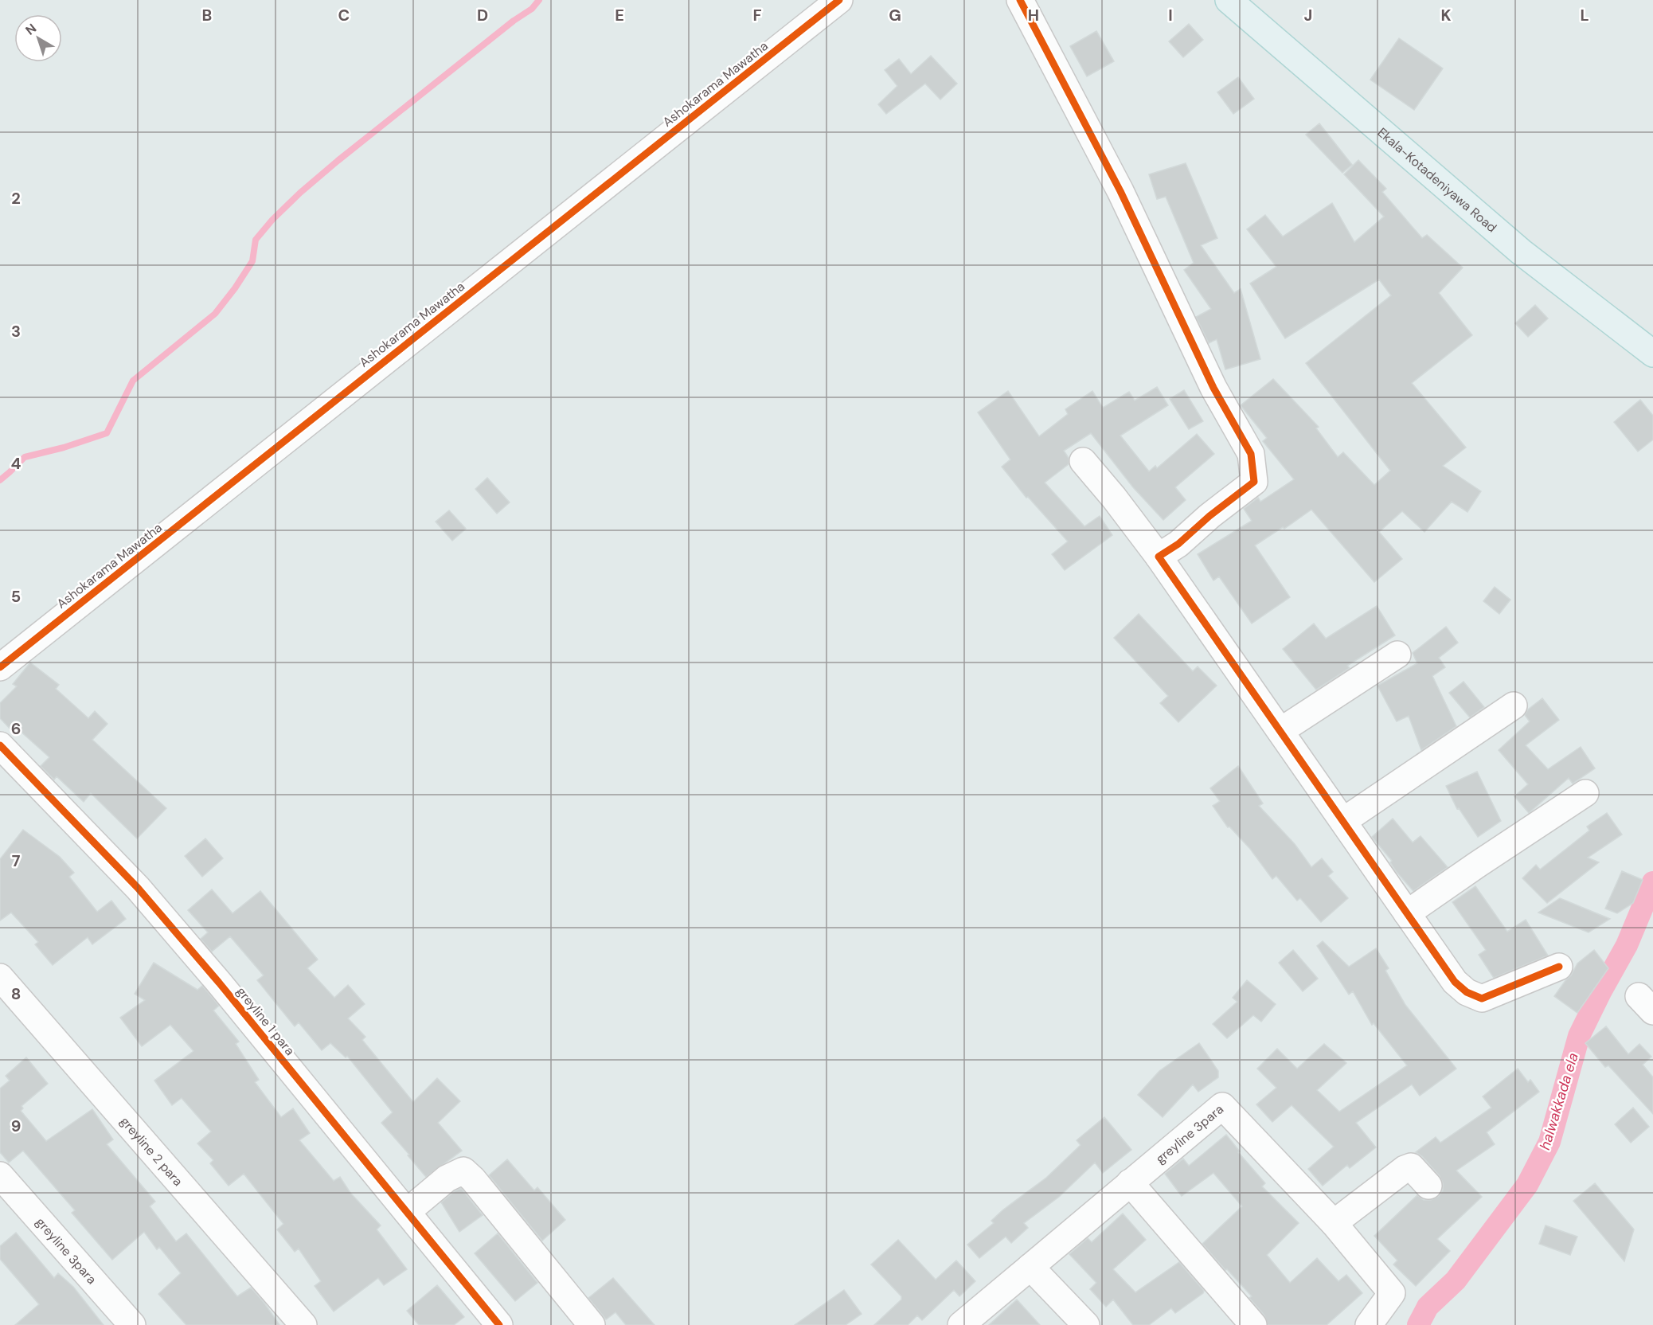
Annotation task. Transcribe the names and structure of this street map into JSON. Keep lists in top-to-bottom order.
{
  "streets": {
    "main road": ["Ekala-Kotadeniyawa Road"],
    "street": [
      "Ashokarama Mawatha",
      "greyline 1 para",
      "greyline 3para",
      "greyline 2 para"
    ]
  },
  "water": ["halwakkada ela"],
  "north": "top left",
  "grid": {
    "columns": [
      "B",
      "C",
      "D",
      "E",
      "F",
      "G",
      "H",
      "I",
      "J",
      "K",
      "L"
    ],
    "rows": [
      "2",
      "3",
      "4",
      "5",
      "6",
      "7",
      "8",
      "9"
    ]
  }
}
